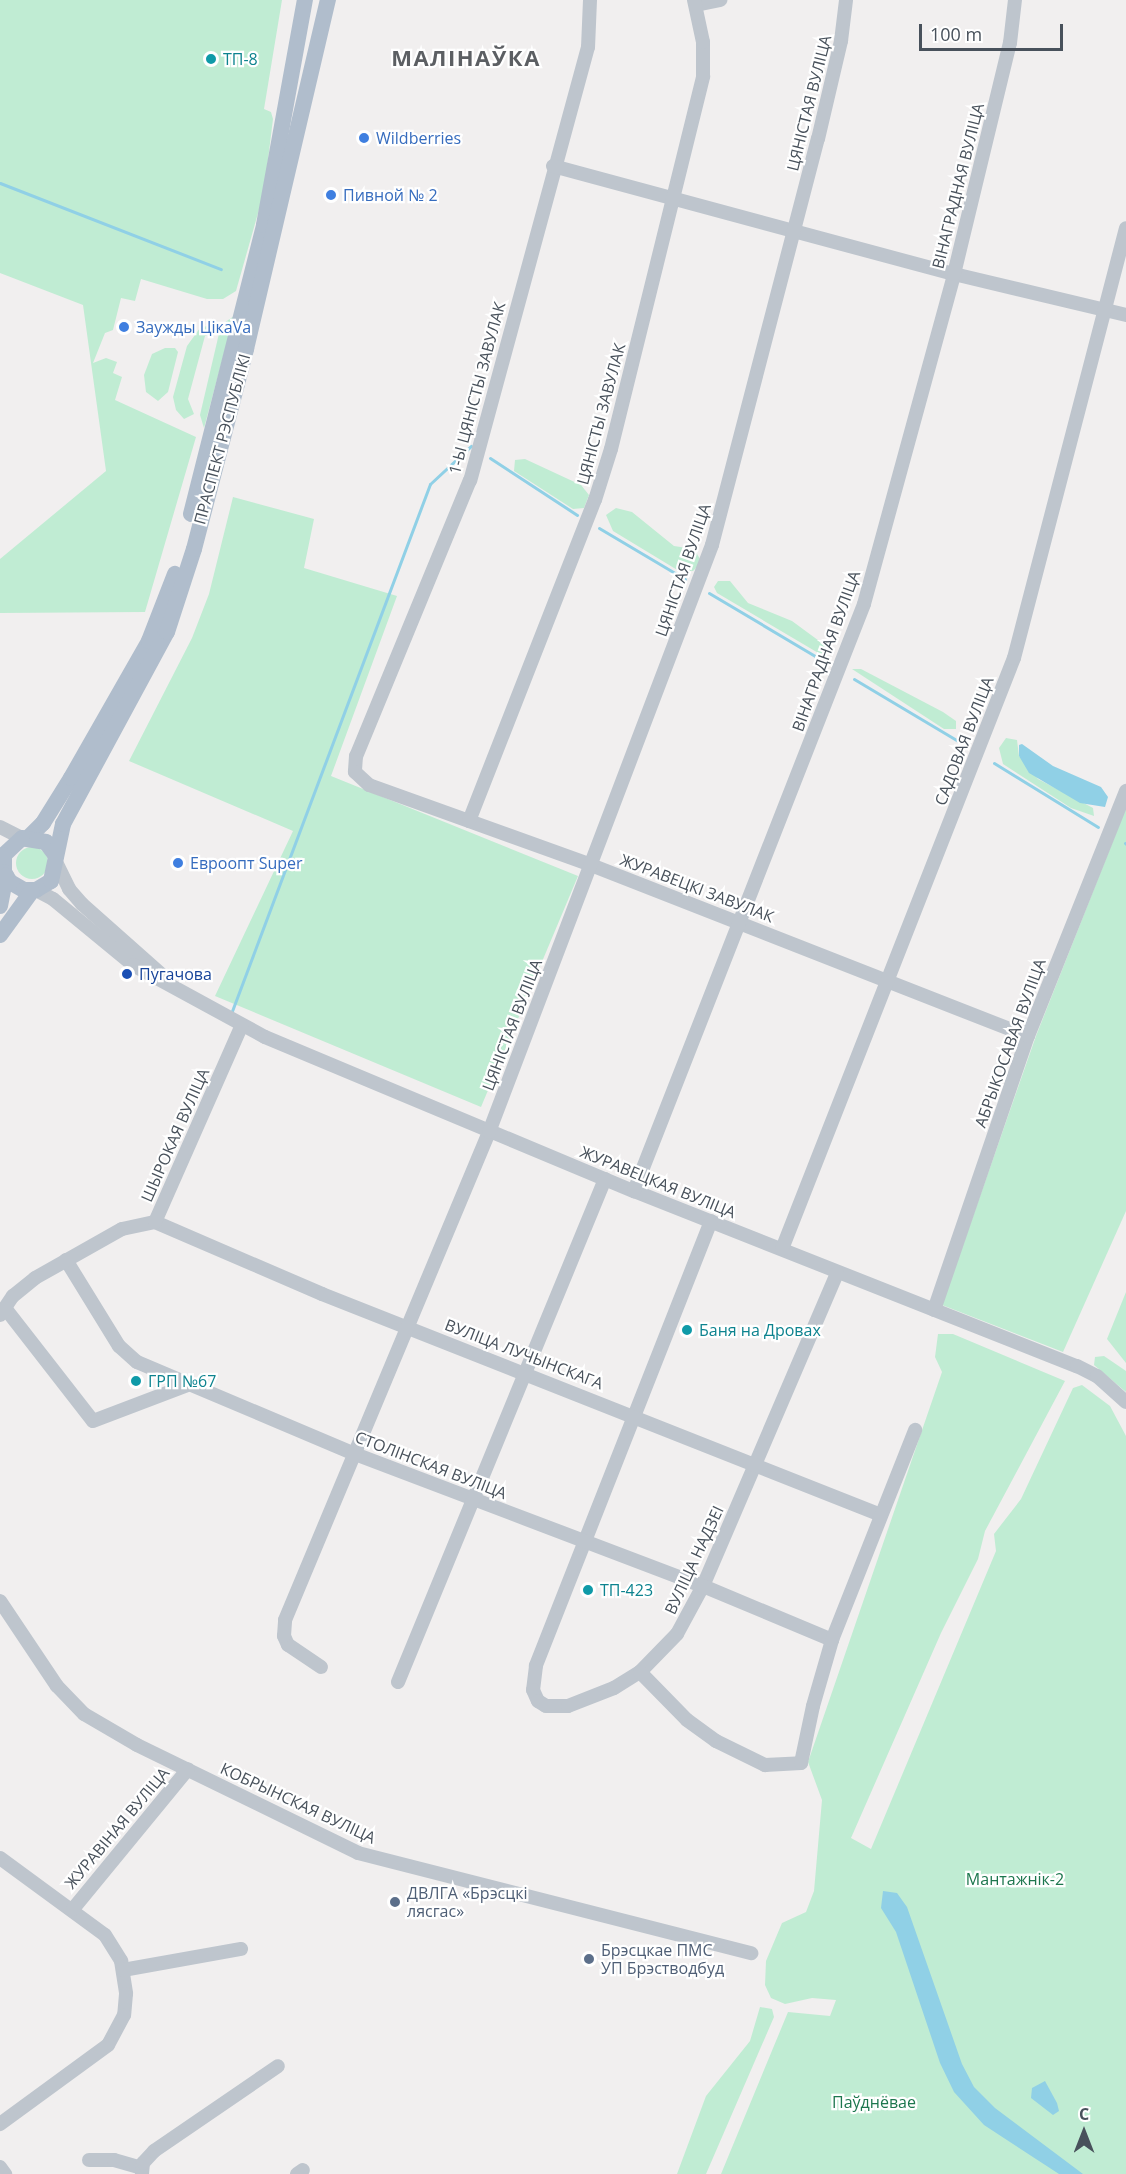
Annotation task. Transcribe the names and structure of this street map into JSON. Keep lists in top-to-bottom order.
{
  "streets": {
    "main road": ["ПРАСПЕКТ РЭСПУБЛІКІ"],
    "street": [
      "ЦЯНІСТАЯ ВУЛІЦА",
      "ВІНАГРАДНАЯ ВУЛІЦА",
      "1-Ы ЦЯНІСТЫ ЗАВУЛАК",
      "ЦЯНІСТЫ ЗАВУЛАК",
      "САДОВАЯ ВУЛІЦА",
      "ЖУРАВЕЦКІ ЗАВУЛАК",
      "АБРЫКОСАВАЯ ВУЛІЦА",
      "ШЫРОКАЯ ВУЛІЦА",
      "ЖУРАВЕЦКАЯ ВУЛІЦА",
      "ВУЛІЦА ЛУЧЫНСКАГА",
      "СТОЛІНСКАЯ ВУЛІЦА",
      "ВУЛІЦА НАДЗЕІ",
      "КОБРЫНСКАЯ ВУЛІЦА",
      "ЖУРАВІНАЯ ВУЛІЦА"
    ]
  },
  "crossings": [
    ["ЦЯНІСТАЯ ВУЛІЦА", "ЖУРАВЕЦКІ ЗАВУЛАК"],
    ["ЦЯНІСТАЯ ВУЛІЦА", "ЖУРАВЕЦКАЯ ВУЛІЦА"],
    ["ЦЯНІСТАЯ ВУЛІЦА", "ВУЛІЦА ЛУЧЫНСКАГА"],
    ["ЦЯНІСТАЯ ВУЛІЦА", "СТОЛІНСКАЯ ВУЛІЦА"],
    ["ВІНАГРАДНАЯ ВУЛІЦА", "ЖУРАВЕЦКІ ЗАВУЛАК"],
    ["ВІНАГРАДНАЯ ВУЛІЦА", "ЖУРАВЕЦКАЯ ВУЛІЦА"],
    ["1-Ы ЦЯНІСТЫ ЗАВУЛАК", "ЖУРАВЕЦКІ ЗАВУЛАК"],
    ["ЦЯНІСТЫ ЗАВУЛАК", "ЖУРАВЕЦКІ ЗАВУЛАК"],
    ["ПРАСПЕКТ РЭСПУБЛІКІ", "ЖУРАВЕЦКАЯ ВУЛІЦА"],
    ["САДОВАЯ ВУЛІЦА", "ЖУРАВЕЦКІ ЗАВУЛАК"],
    ["САДОВАЯ ВУЛІЦА", "ЖУРАВЕЦКАЯ ВУЛІЦА"],
    ["ЖУРАВЕЦКІ ЗАВУЛАК", "АБРЫКОСАВАЯ ВУЛІЦА"],
    ["АБРЫКОСАВАЯ ВУЛІЦА", "ЖУРАВЕЦКАЯ ВУЛІЦА"],
    ["ШЫРОКАЯ ВУЛІЦА", "ЖУРАВЕЦКАЯ ВУЛІЦА"],
    ["ШЫРОКАЯ ВУЛІЦА", "ВУЛІЦА ЛУЧЫНСКАГА"],
    ["ШЫРОКАЯ ВУЛІЦА", "СТОЛІНСКАЯ ВУЛІЦА"],
    ["ЖУРАВЕЦКАЯ ВУЛІЦА", "ВУЛІЦА НАДЗЕІ"],
    ["ВУЛІЦА ЛУЧЫНСКАГА", "ВУЛІЦА НАДЗЕІ"],
    ["СТОЛІНСКАЯ ВУЛІЦА", "ВУЛІЦА НАДЗЕІ"],
    ["КОБРЫНСКАЯ ВУЛІЦА", "ЖУРАВІНАЯ ВУЛІЦА"]
  ],
  "districts": ["МАЛІНАЎКА"],
  "parks": ["Мантажнік-2", "Паўднёвае"],
  "places": [
    "ТП-8",
    "Wildberries",
    "Пивной № 2",
    "Заужды ЦікаVа",
    "Евроопт Super",
    "Пугачова",
    "Баня на Дровах",
    "ГРП №67",
    "ТП-423",
    "ДВЛГА «Брэсцкі лясгас»",
    "Брэсцкае ПМС УП Брэстводбуд"
  ],
  "scale_bar": "100 m",
  "north": "top"
}
